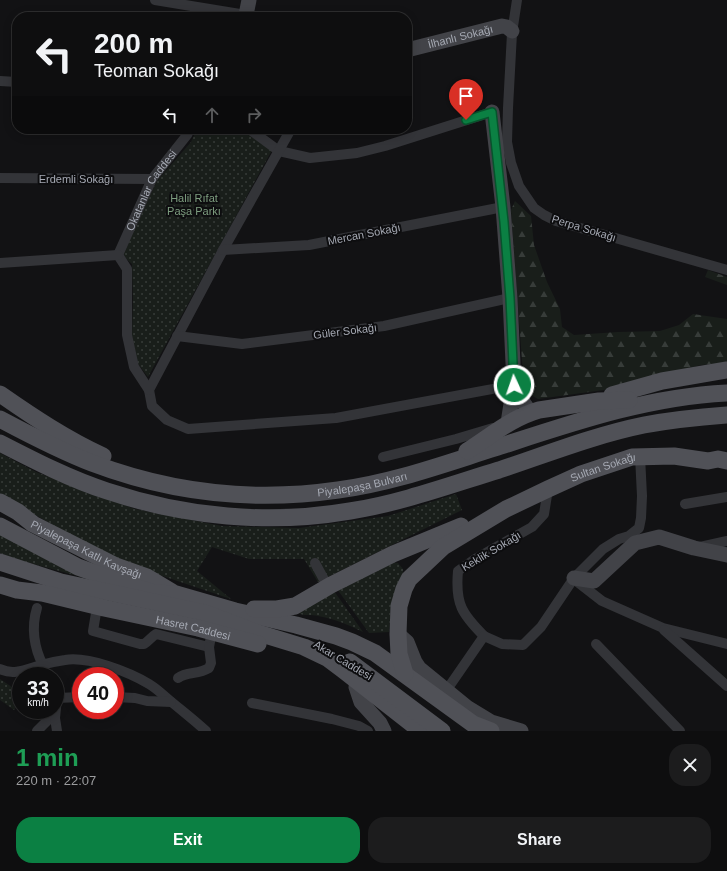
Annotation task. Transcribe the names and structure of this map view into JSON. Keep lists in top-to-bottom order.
{
  "streets": {
    "main road": [
      "Sultan Sokağı",
      "Piyalepaşa Bulvarı",
      "Piyalepaşa Katlı Kavşağı",
      "Hasret Caddesi",
      "Akar Caddesi"
    ],
    "street": [
      "İlhanlı Sokağı",
      "Erdemli Sokağı",
      "Okatanlar Caddesi",
      "Perpa Sokağı",
      "Mercan Sokağı",
      "Güler Sokağı",
      "Keklik Sokağı"
    ]
  },
  "crossings": [
    ["İlhanlı Sokağı", "Perpa Sokağı"],
    ["Erdemli Sokağı", "Okatanlar Caddesi"],
    ["Sultan Sokağı", "Keklik Sokağı"]
  ],
  "parks": ["Halil Rıfat Paşa Parkı"],
  "page": {
    "turn": ["200 m", "Teoman Sokağı"],
    "speed": "33 km/h",
    "limit": "40",
    "heading": ["1 min", "220 m · 22:07"],
    "buttons": ["Exit", "Share"]
  }
}
